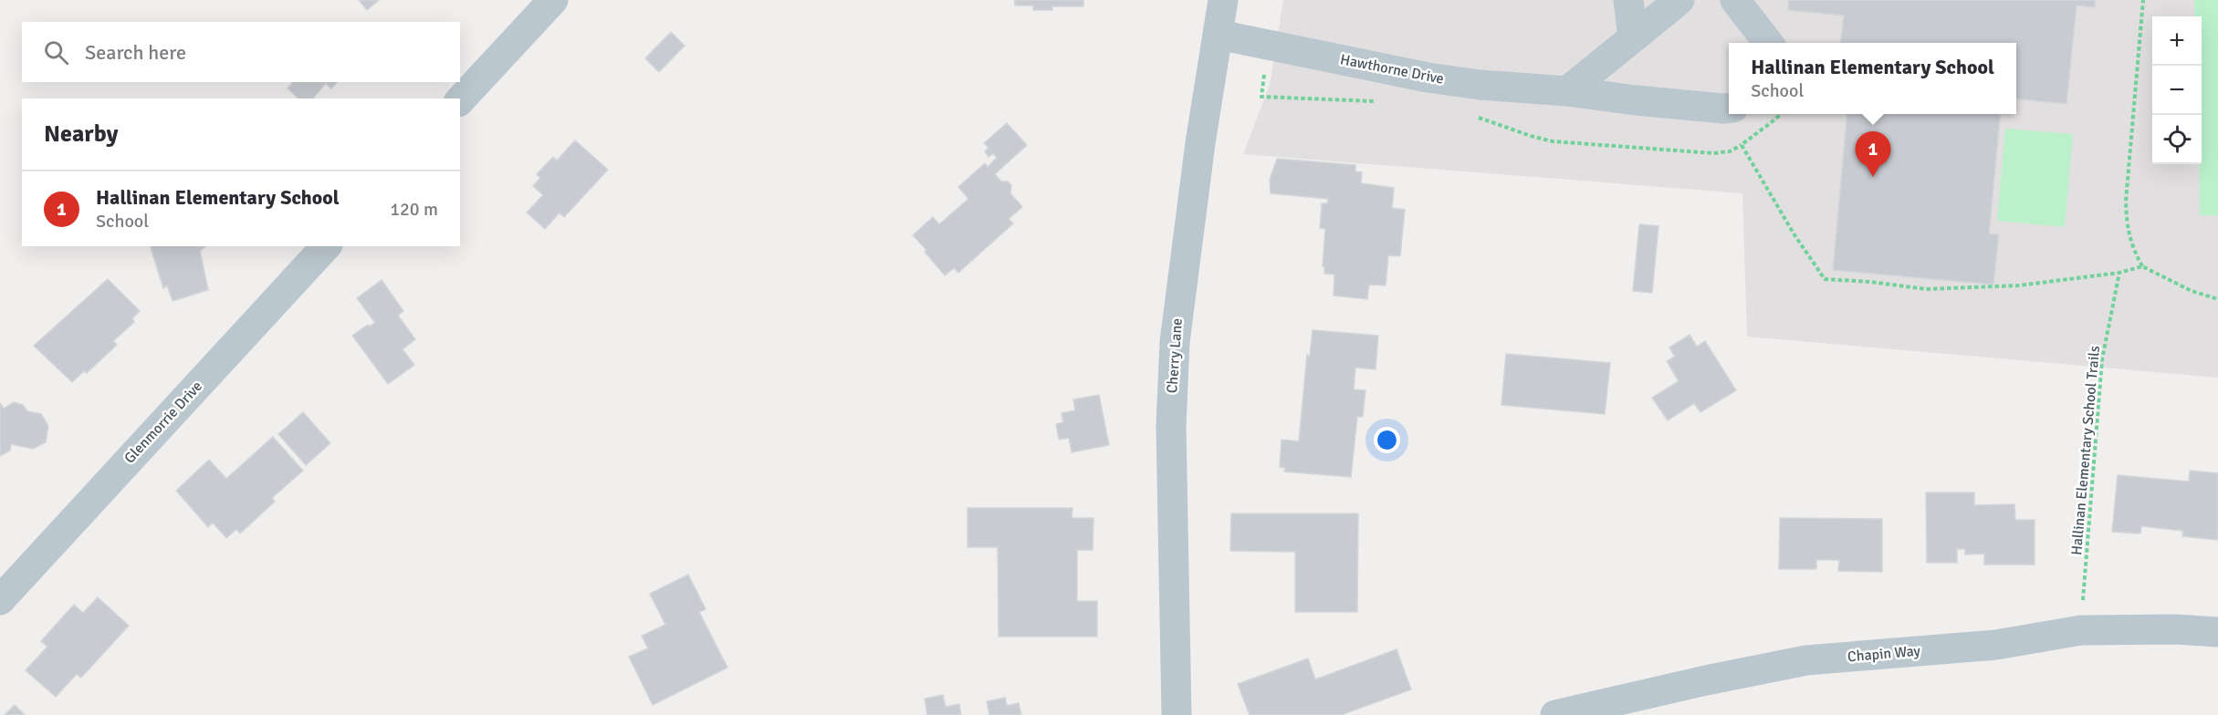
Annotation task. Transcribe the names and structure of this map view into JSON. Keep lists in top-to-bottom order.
{
  "streets": {
    "street": [
      "Hawthorne Drive",
      "Cherry Lane",
      "Glenmorrie Drive",
      "Chapin Way"
    ],
    "path": ["Hallinan Elementary School Trails"]
  },
  "crossings": [
    ["Hawthorne Drive", "Cherry Lane"],
    ["Hallinan Elementary School Trails", "Chapin Way"]
  ],
  "page": {
    "map_buttons": ["+", "−"],
    "search": "Search here",
    "popup": ["Hallinan Elementary School", "School"],
    "heading": "Nearby",
    "pins": "1",
    "list": [
      {
        "mark": "1",
        "name": "Hallinan Elementary School",
        "note": "School",
        "value": "120 m"
      }
    ]
  }
}
